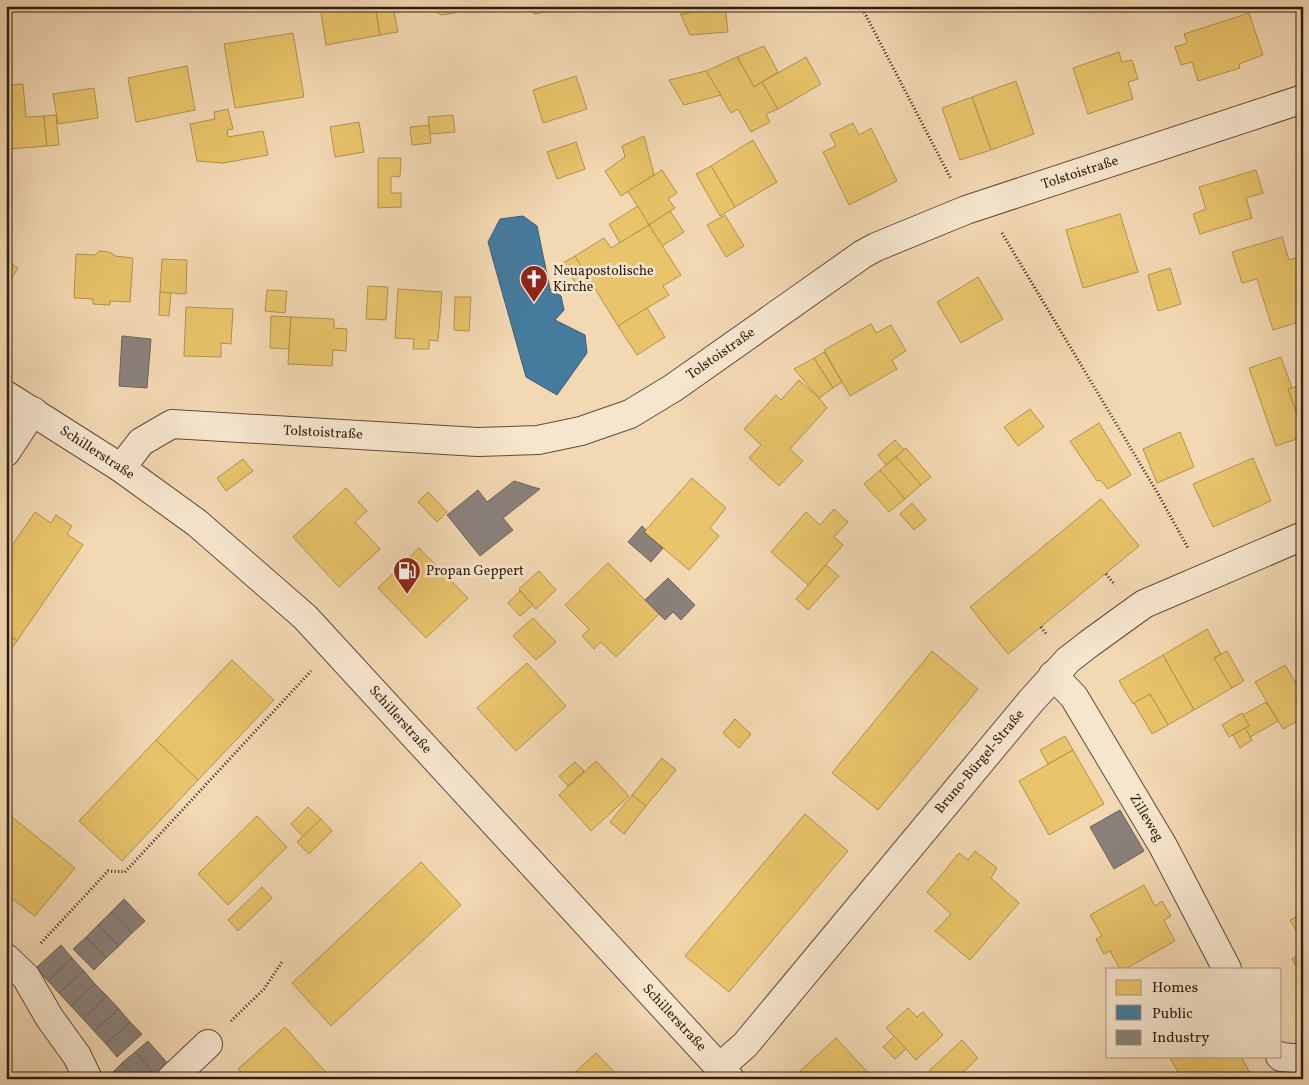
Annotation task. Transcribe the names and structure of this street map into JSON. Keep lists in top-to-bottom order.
{
  "streets": {
    "street": [
      "Tolstoistraße",
      "Schillerstraße",
      "Bruno-Bürgel-Straße",
      "Zilleweg"
    ]
  },
  "crossings": [
    ["Tolstoistraße", "Schillerstraße"],
    ["Schillerstraße", "Bruno-Bürgel-Straße"],
    ["Bruno-Bürgel-Straße", "Zilleweg"]
  ],
  "places": {
    "church": ["Neuapostolische Kirche"],
    "fuel station": ["Propan Geppert"]
  },
  "legend": ["Homes", "Public", "Industry"]
}
